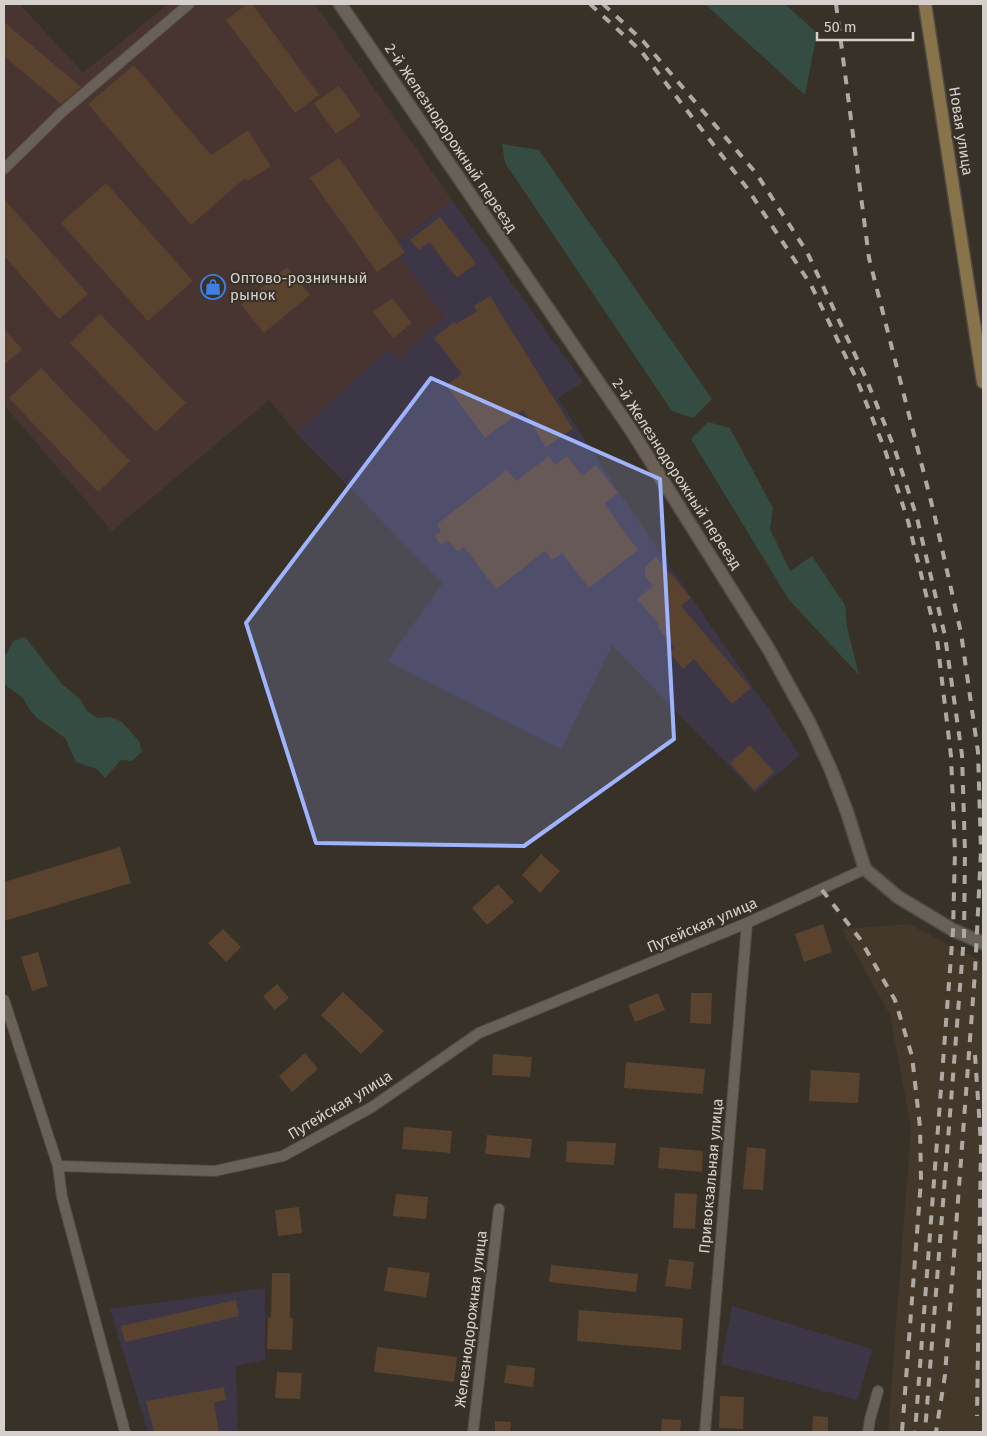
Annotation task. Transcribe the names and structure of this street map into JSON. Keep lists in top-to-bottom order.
{
  "streets": {
    "main road": ["Новая улица"],
    "street": [
      "2-й Железнодорожный переезд",
      "Путейская улица",
      "Привокзальная улица",
      "Железнодорожная улица"
    ]
  },
  "crossings": [
    ["2-й Железнодорожный переезд", "Путейская улица"],
    ["Путейская улица", "Привокзальная улица"]
  ],
  "places": {
    "shop": ["Оптово-розничный рынок"]
  },
  "scale_bar": "50 m"
}
